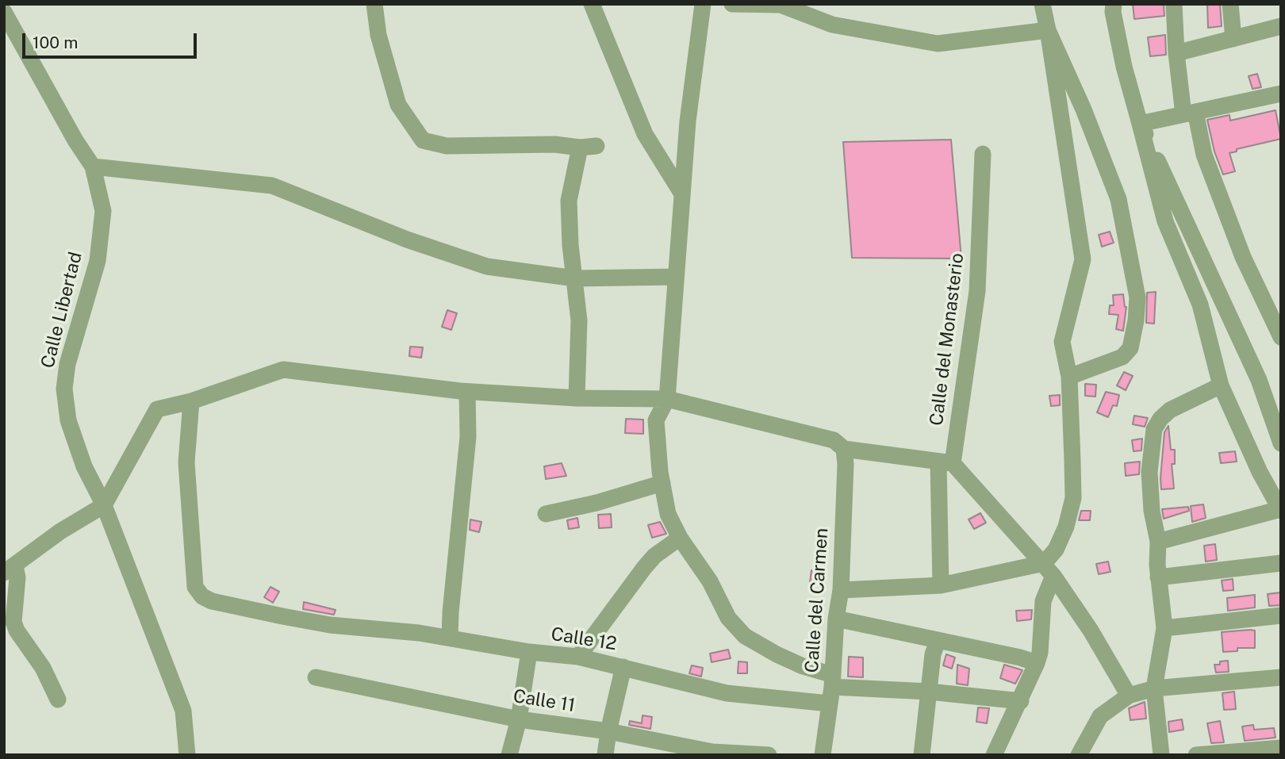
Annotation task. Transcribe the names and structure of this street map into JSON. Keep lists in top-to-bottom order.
{
  "streets": {
    "street": [
      "Calle Libertad",
      "Calle del Monasterio",
      "Calle del Carmen",
      "Calle 12",
      "Calle 11"
    ]
  },
  "crossings": [
    ["Calle del Carmen", "Calle 12"]
  ],
  "scale_bar": "100 m"
}
